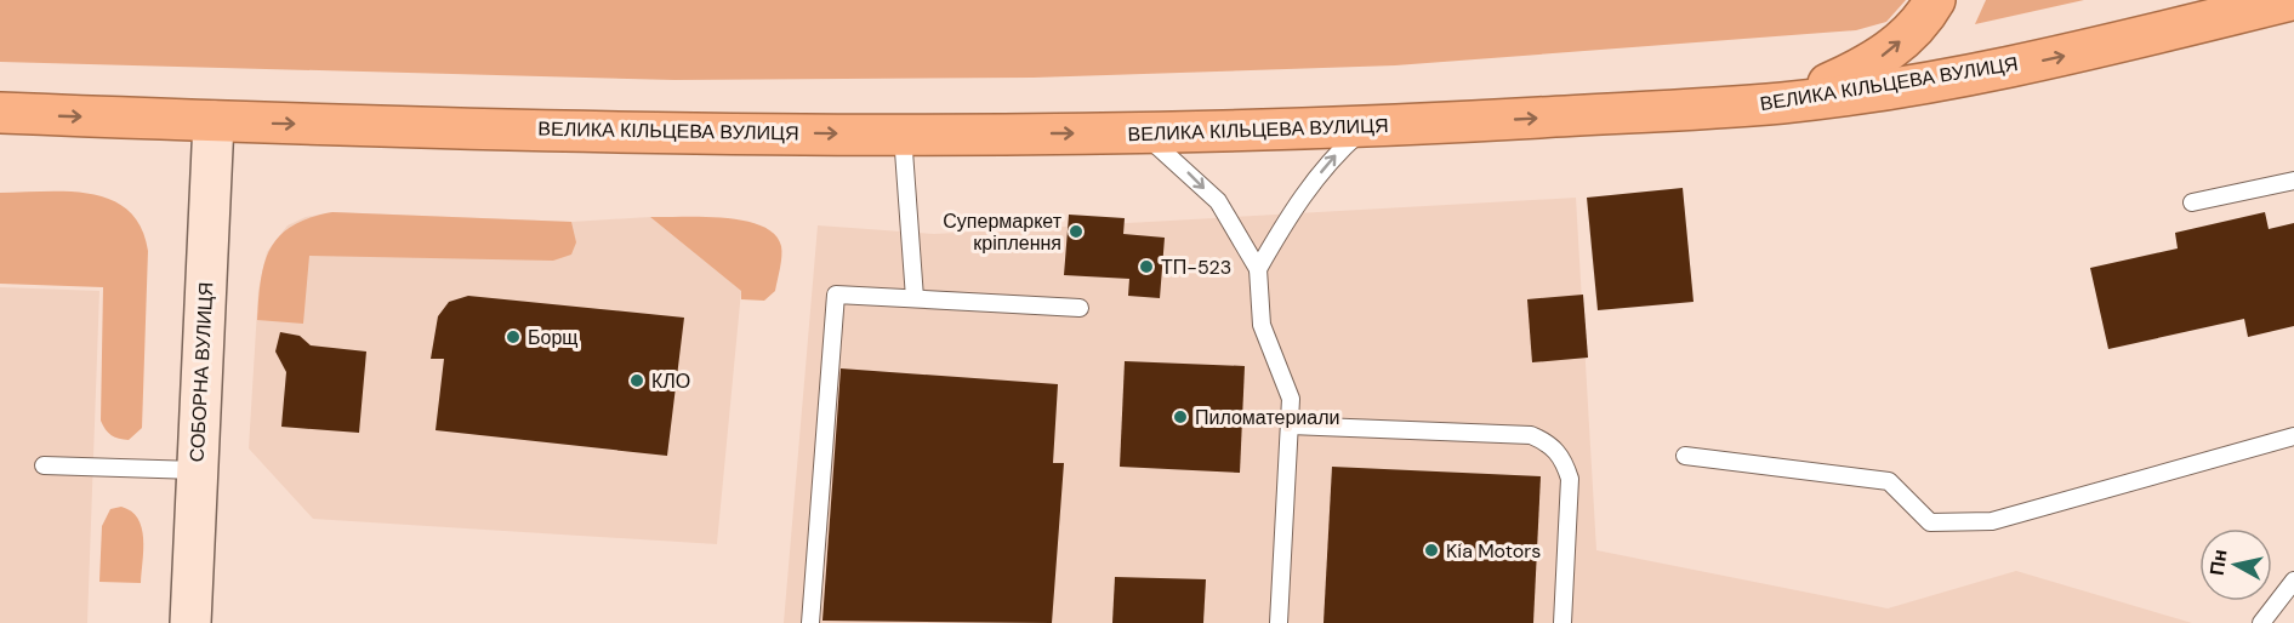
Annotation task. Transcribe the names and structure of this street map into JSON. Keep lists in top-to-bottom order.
{
  "streets": {
    "highway": ["ВЕЛИКА КІЛЬЦЕВА ВУЛИЦЯ"],
    "main road": ["СОБОРНА ВУЛИЦЯ"]
  },
  "crossings": [
    ["ВЕЛИКА КІЛЬЦЕВА ВУЛИЦЯ", "СОБОРНА ВУЛИЦЯ"]
  ],
  "one_way": ["ВЕЛИКА КІЛЬЦЕВА ВУЛИЦЯ"],
  "places": [
    "Супермаркет кріплення",
    "ТП-523",
    "Борщ",
    "КЛО",
    "Пиломатериали",
    "Kia Motors"
  ],
  "north": "left"
}
